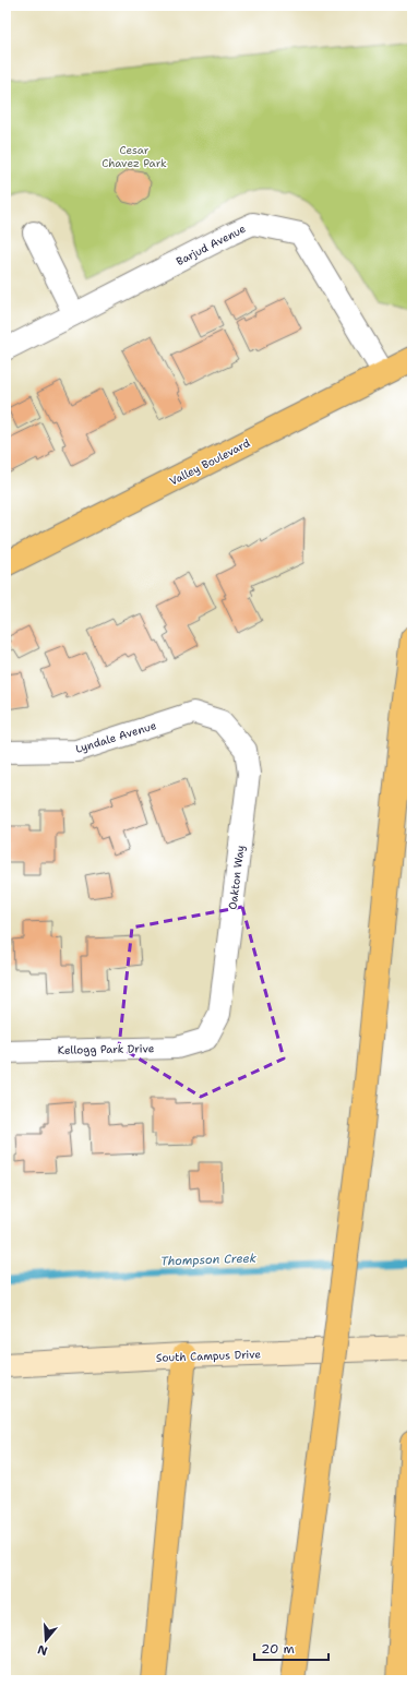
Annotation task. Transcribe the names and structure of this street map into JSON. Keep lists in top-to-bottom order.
{
  "streets": {
    "main road": ["Valley Boulevard"],
    "street": [
      "Barjud Avenue",
      "Lyndale Avenue",
      "Oakton Way",
      "Kellogg Park Drive",
      "South Campus Drive"
    ]
  },
  "crossings": [
    ["Barjud Avenue", "Valley Boulevard"],
    ["Lyndale Avenue", "Oakton Way"],
    ["Oakton Way", "Kellogg Park Drive"]
  ],
  "water": ["Thompson Creek"],
  "parks": ["Cesar Chavez Park"],
  "scale_bar": "20 m",
  "north": "bottom"
}
